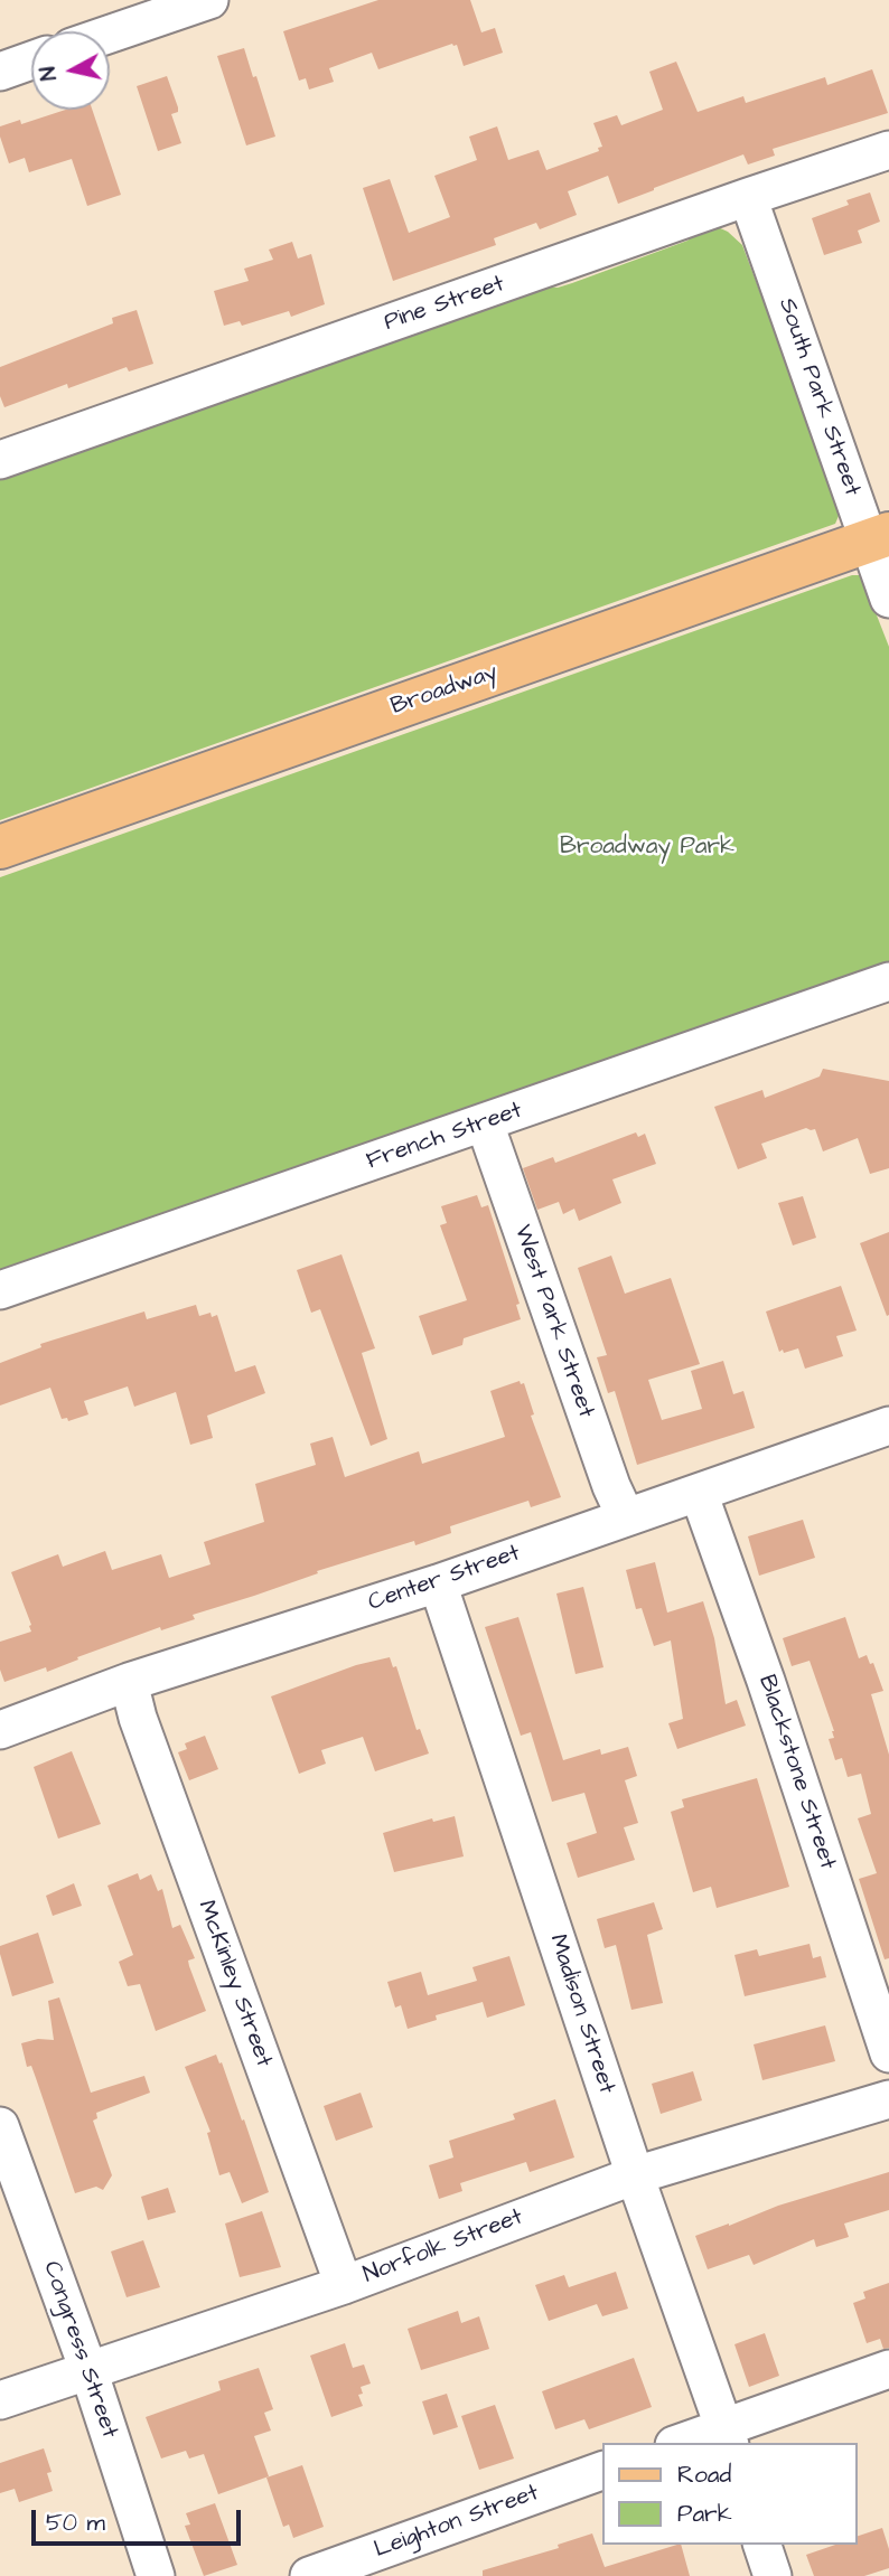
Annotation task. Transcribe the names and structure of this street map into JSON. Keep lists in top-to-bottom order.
{
  "streets": {
    "main road": ["Broadway"],
    "street": [
      "Pine Street",
      "South Park Street",
      "French Street",
      "West Park Street",
      "Center Street",
      "Blackstone Street",
      "McKinley Street",
      "Madison Street",
      "Norfolk Street",
      "Congress Street",
      "Leighton Street"
    ]
  },
  "crossings": [
    ["Pine Street", "South Park Street"],
    ["South Park Street", "Broadway"],
    ["French Street", "West Park Street"],
    ["West Park Street", "Center Street"],
    ["Center Street", "Blackstone Street"],
    ["Center Street", "McKinley Street"],
    ["Center Street", "Madison Street"],
    ["McKinley Street", "Norfolk Street"],
    ["Madison Street", "Norfolk Street"],
    ["Norfolk Street", "Congress Street"]
  ],
  "parks": ["Broadway Park"],
  "legend": ["Road", "Park"],
  "scale_bar": "50 m",
  "north": "left"
}
